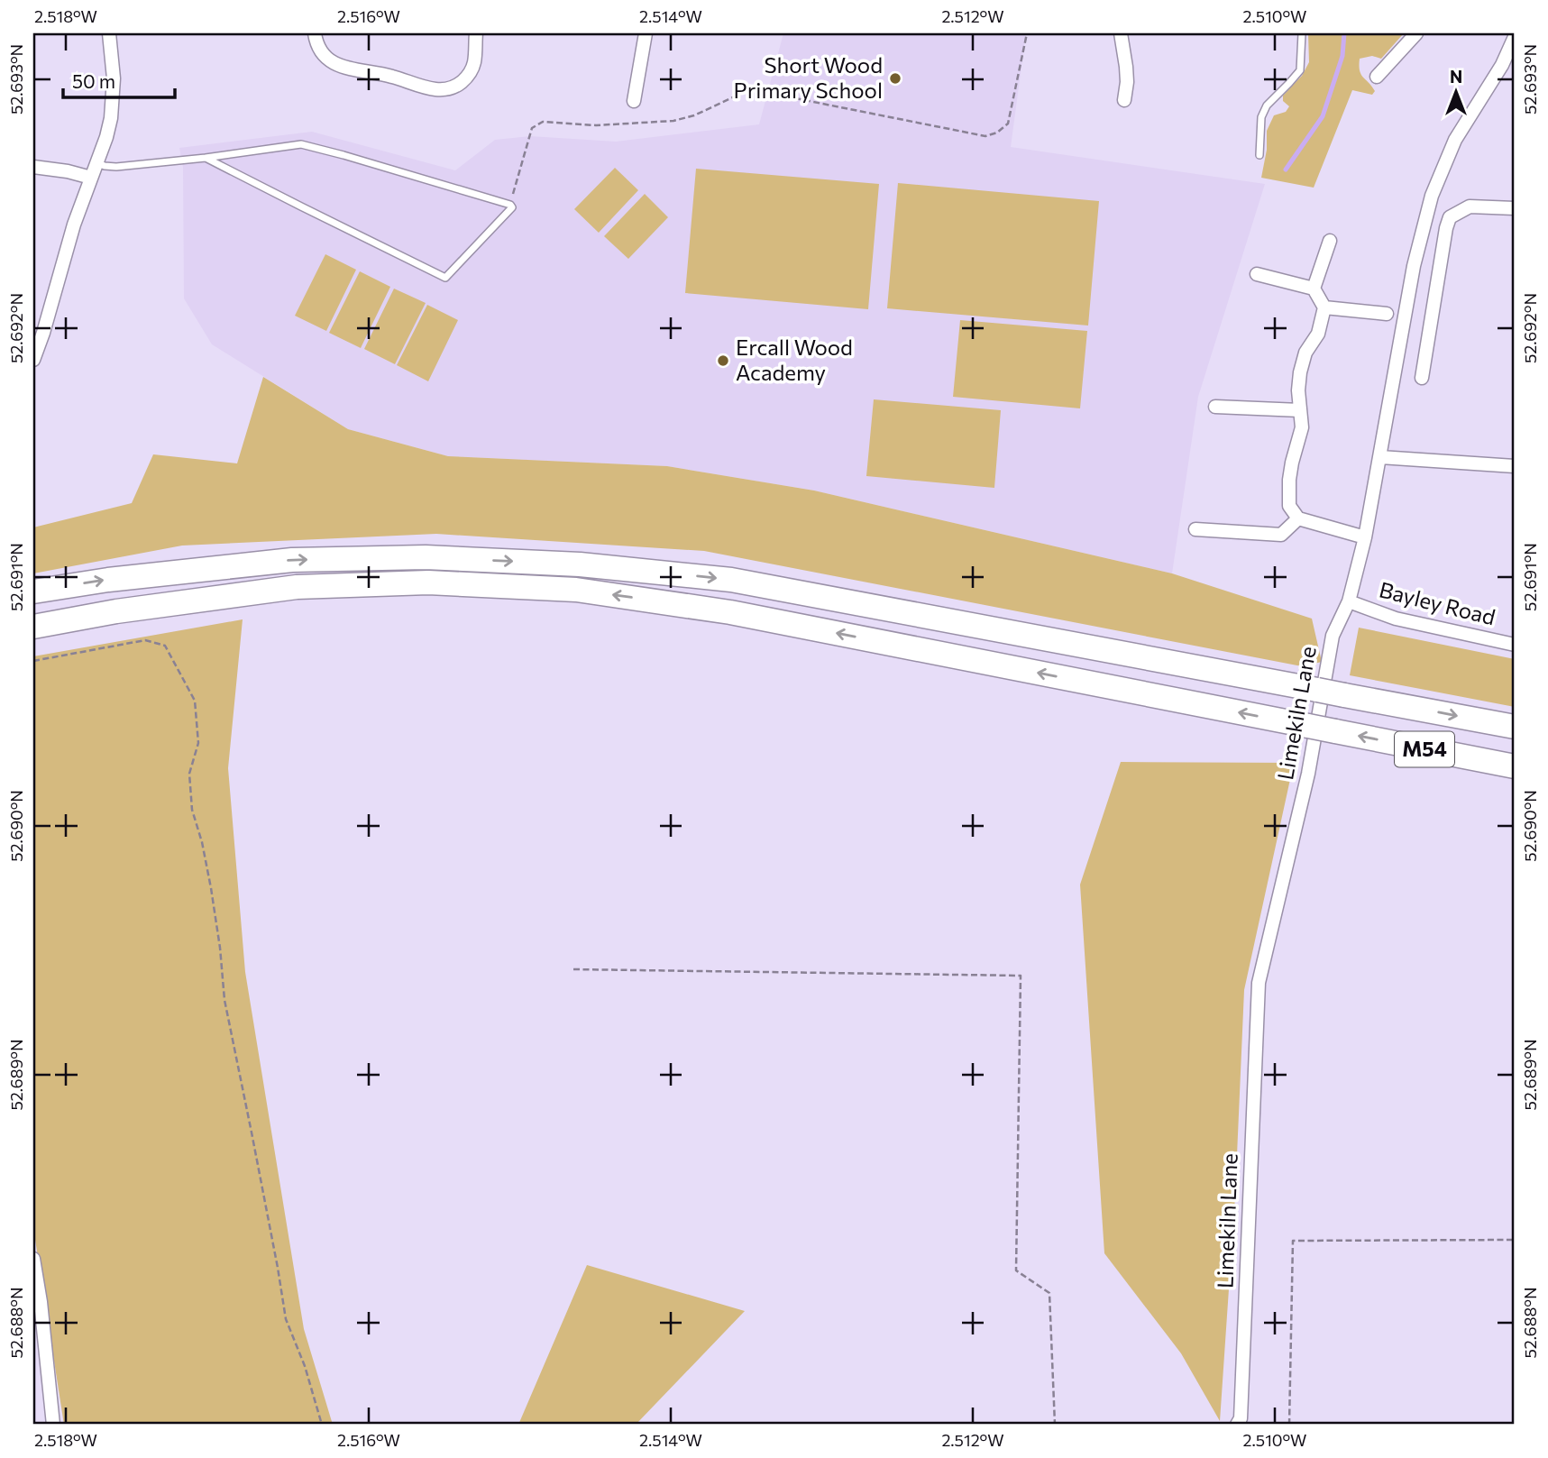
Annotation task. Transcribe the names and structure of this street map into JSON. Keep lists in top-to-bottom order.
{
  "streets": {
    "highway": ["M54"],
    "street": ["Bayley Road", "Limekiln Lane"]
  },
  "crossings": [
    ["Bayley Road", "Limekiln Lane"]
  ],
  "places": ["Short Wood Primary School", "Ercall Wood Academy"],
  "scale_bar": "50 m",
  "north": "top",
  "coordinates": [
    "2.518°W",
    "2.516°W",
    "2.514°W",
    "2.512°W",
    "2.510°W",
    "52.693°N",
    "52.692°N",
    "52.691°N",
    "52.690°N",
    "52.689°N",
    "52.688°N"
  ]
}
